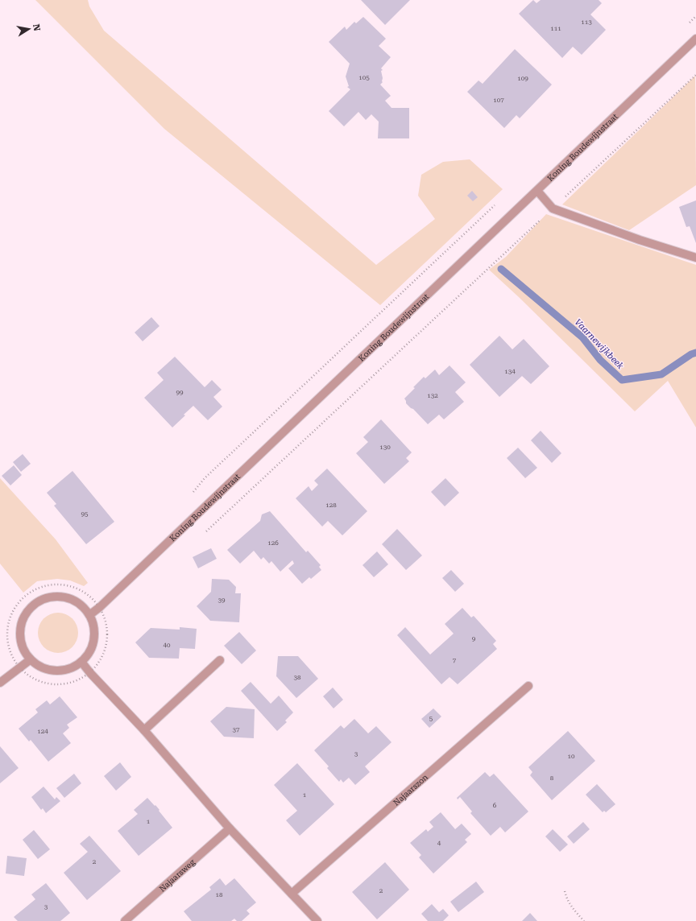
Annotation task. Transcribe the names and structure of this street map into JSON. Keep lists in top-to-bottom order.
{
  "streets": {
    "street": ["Koning Boudewijnstraat", "Najaarszon", "Najaarsweg"]
  },
  "water": ["Vaarnewijkbeek"],
  "house_numbers": [
    "113",
    "111",
    "105",
    "109",
    "107",
    "134",
    "99",
    "132",
    "130",
    "128",
    "95",
    "126",
    "39",
    "9",
    "40",
    "7",
    "38",
    "5",
    "37",
    "124",
    "3",
    "10",
    "8",
    "1",
    "6",
    "1",
    "4",
    "2",
    "2",
    "18",
    "3"
  ],
  "north": "right"
}
